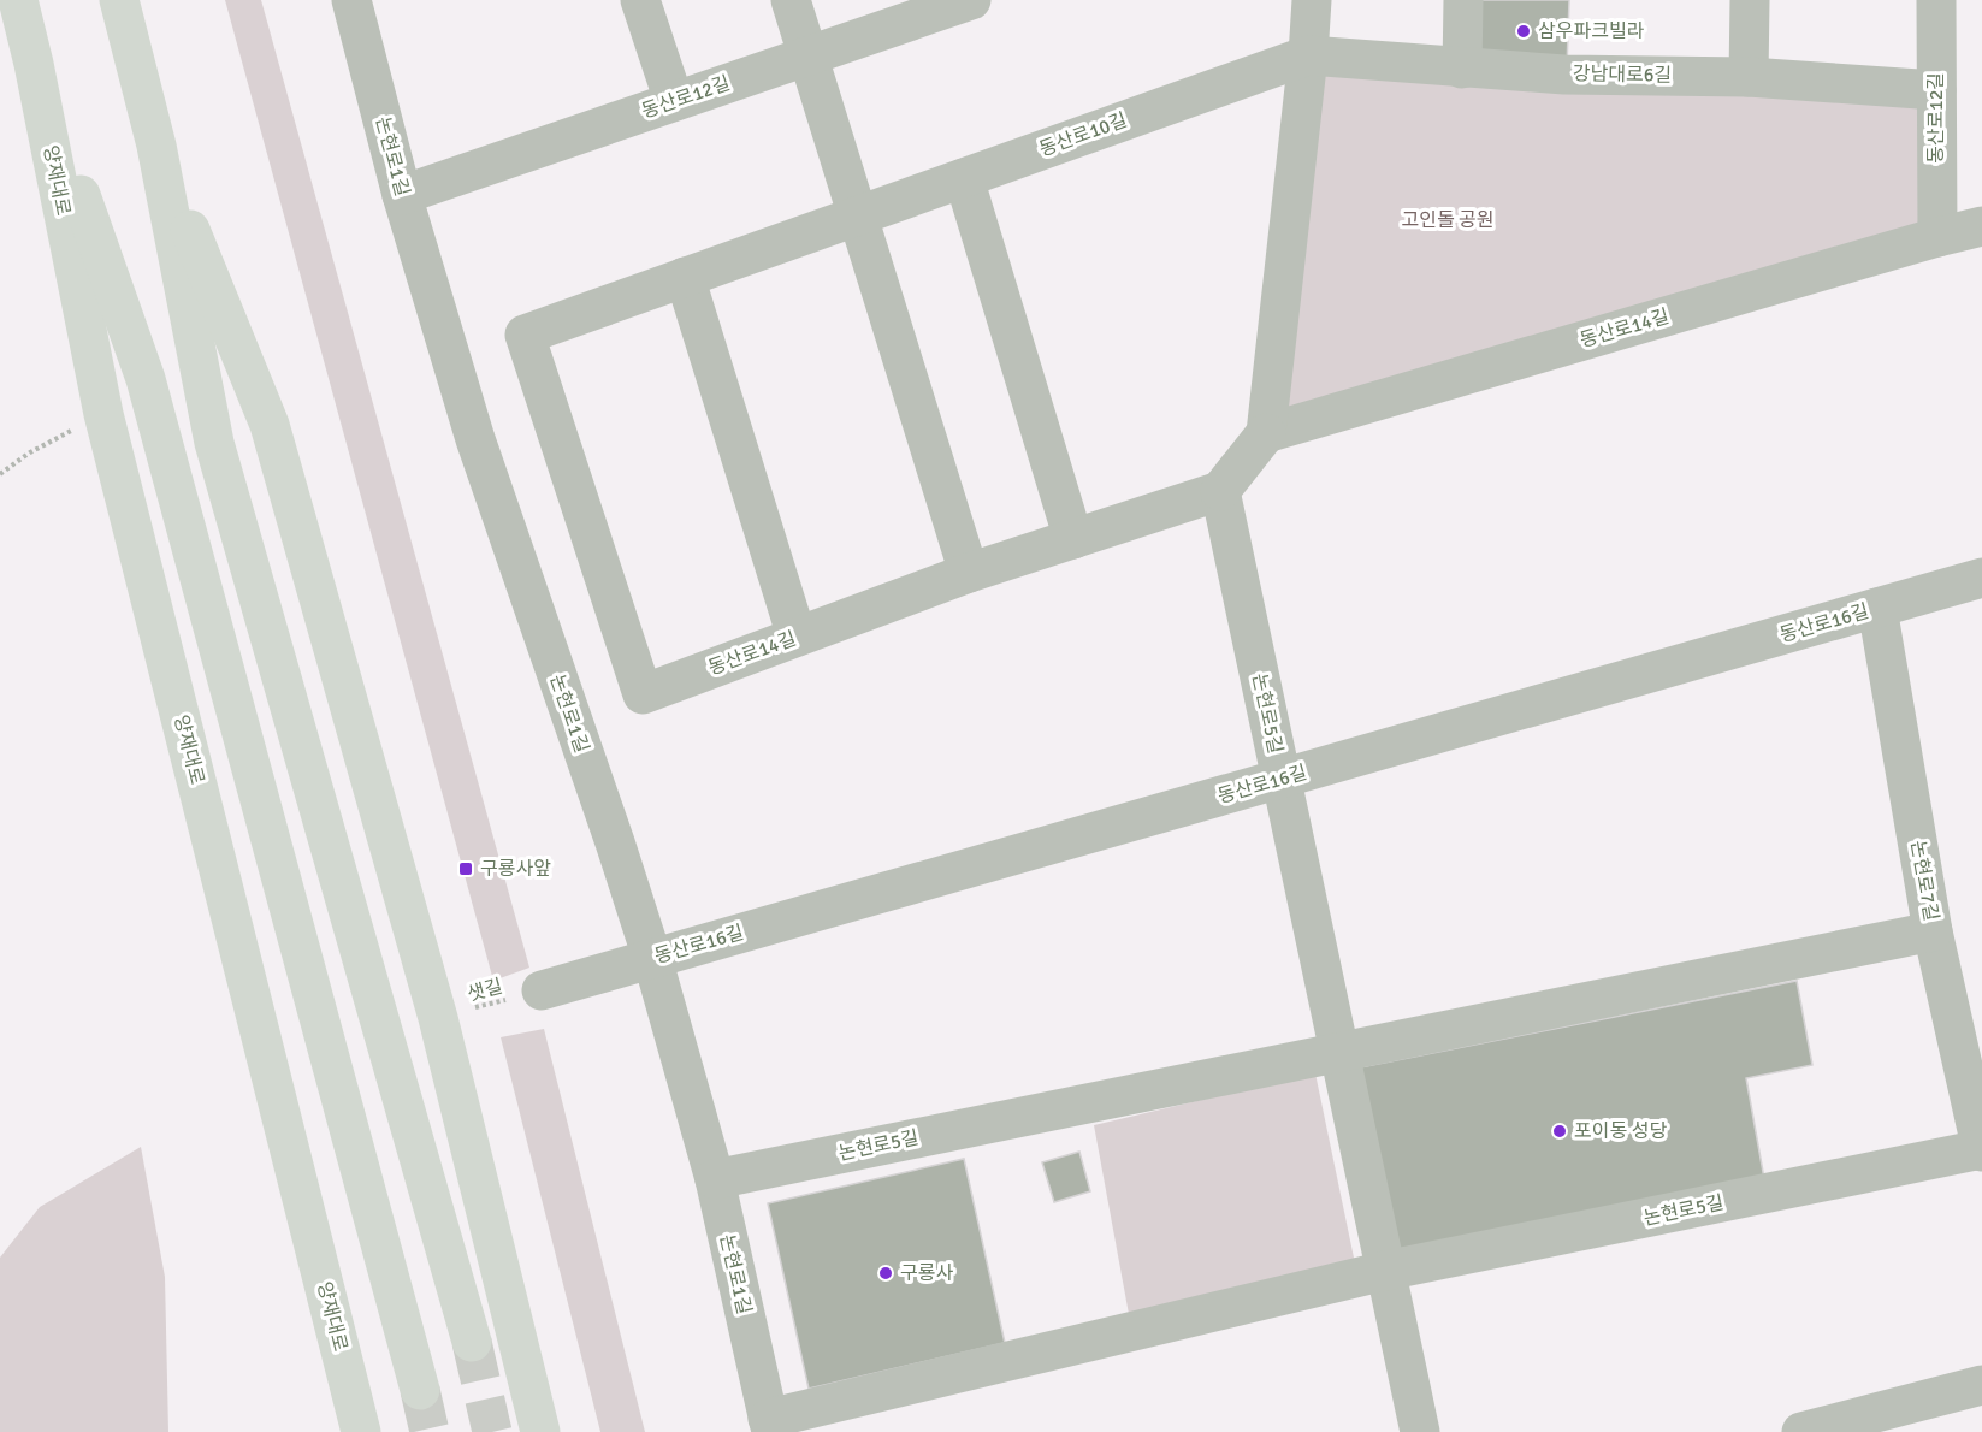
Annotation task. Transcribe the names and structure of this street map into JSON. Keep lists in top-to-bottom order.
{
  "streets": {
    "main road": ["양재대로"],
    "street": [
      "강남대로6길",
      "동산로12길",
      "동산로10길",
      "논현로1길",
      "동산로14길",
      "동산로16길",
      "논현로5길",
      "논현로7길"
    ],
    "path": ["샛길"]
  },
  "crossings": [
    ["강남대로6길", "동산로12길"],
    ["강남대로6길", "동산로10길"],
    ["동산로12길", "논현로1길"],
    ["동산로12길", "동산로14길"],
    ["동산로10길", "동산로14길"],
    ["논현로1길", "동산로16길"],
    ["논현로1길", "논현로5길"],
    ["동산로14길", "논현로5길"],
    ["동산로16길", "논현로5길"],
    ["동산로16길", "논현로7길"],
    ["동산로16길", "샛길"],
    ["논현로5길", "논현로7길"]
  ],
  "parks": ["고인돌 공원"],
  "places": {
    "other": ["삼우파크빌라", "포이동 성당", "구룡사"],
    "transit": ["구룡사앞"]
  }
}
